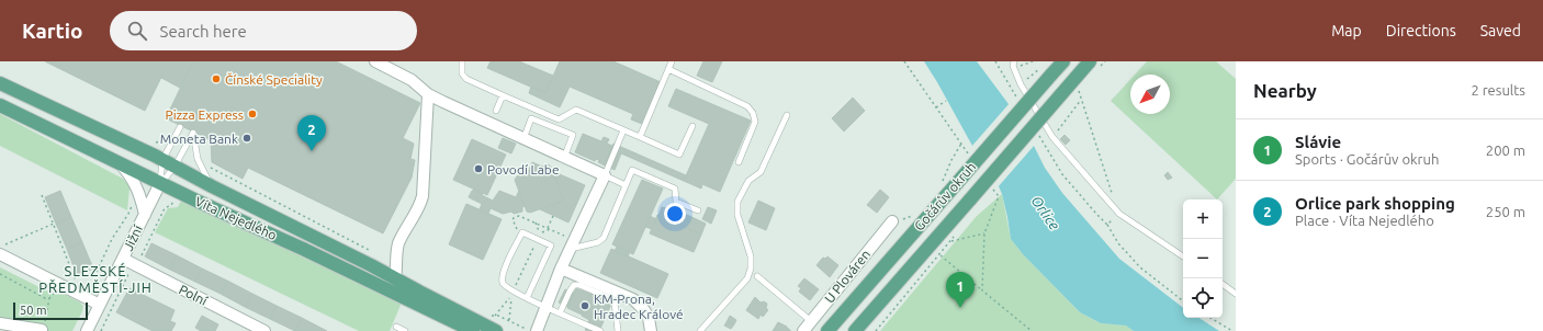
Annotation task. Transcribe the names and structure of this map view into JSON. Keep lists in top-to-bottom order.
{
  "streets": {
    "main road": ["Gočárův okruh", "Víta Nejedlého"],
    "street": ["Jižní", "U Plováren", "Polní"]
  },
  "crossings": [
    ["Víta Nejedlého", "Jižní"],
    ["Jižní", "Polní"]
  ],
  "districts": ["SLEZSKÉ PŘEDMĚSTÍ-JIH"],
  "water": ["Orlice"],
  "places": [
    "Čínské Speciality",
    "Pizza Express",
    "Moneta Bank",
    "Povodí Labe",
    "KM-Prona, Hradec Králové"
  ],
  "scale_bar": "50 m",
  "north": "bottom left",
  "page": {
    "header": "Kartio",
    "search": "Search here",
    "nav": ["Map", "Directions", "Saved"],
    "heading": ["Nearby", "2 results"],
    "pins": ["2", "1"],
    "list": [
      {
        "mark": "1",
        "name": "Slávie",
        "note": "Sports · Gočárův okruh",
        "value": "200 m"
      },
      {
        "mark": "2",
        "name": "Orlice park shopping",
        "note": "Place · Víta Nejedlého",
        "value": "250 m"
      }
    ],
    "map_buttons": ["+", "−"],
    "scale": "50 m"
  }
}
